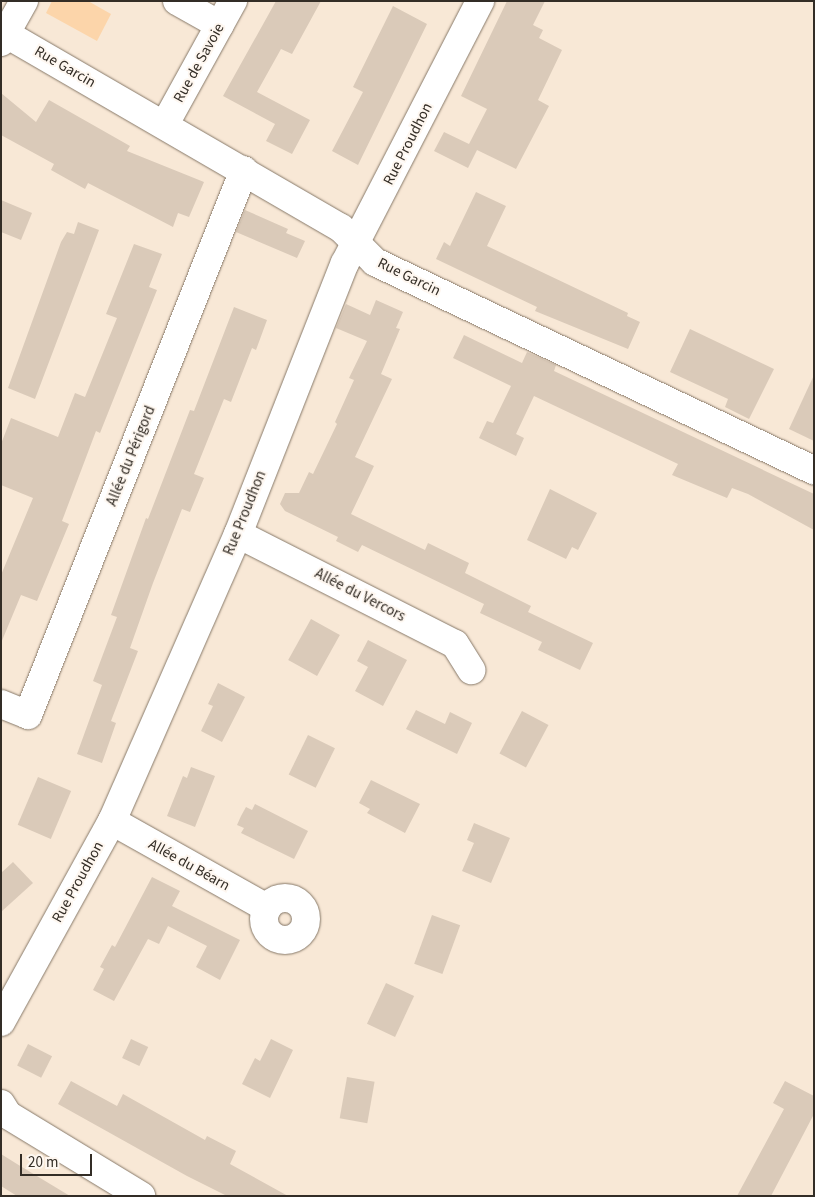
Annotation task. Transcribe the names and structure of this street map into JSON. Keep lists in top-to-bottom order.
{
  "streets": {
    "street": [
      "Rue de Savoie",
      "Rue Garcin",
      "Rue Proudhon",
      "Allée du Périgord",
      "Allée du Vercors",
      "Allée du Béarn"
    ]
  },
  "crossings": [
    ["Rue de Savoie", "Rue Garcin"],
    ["Rue Garcin", "Rue Proudhon"],
    ["Rue Garcin", "Allée du Périgord"],
    ["Rue Proudhon", "Allée du Vercors"],
    ["Rue Proudhon", "Allée du Béarn"]
  ],
  "scale_bar": "20 m"
}
